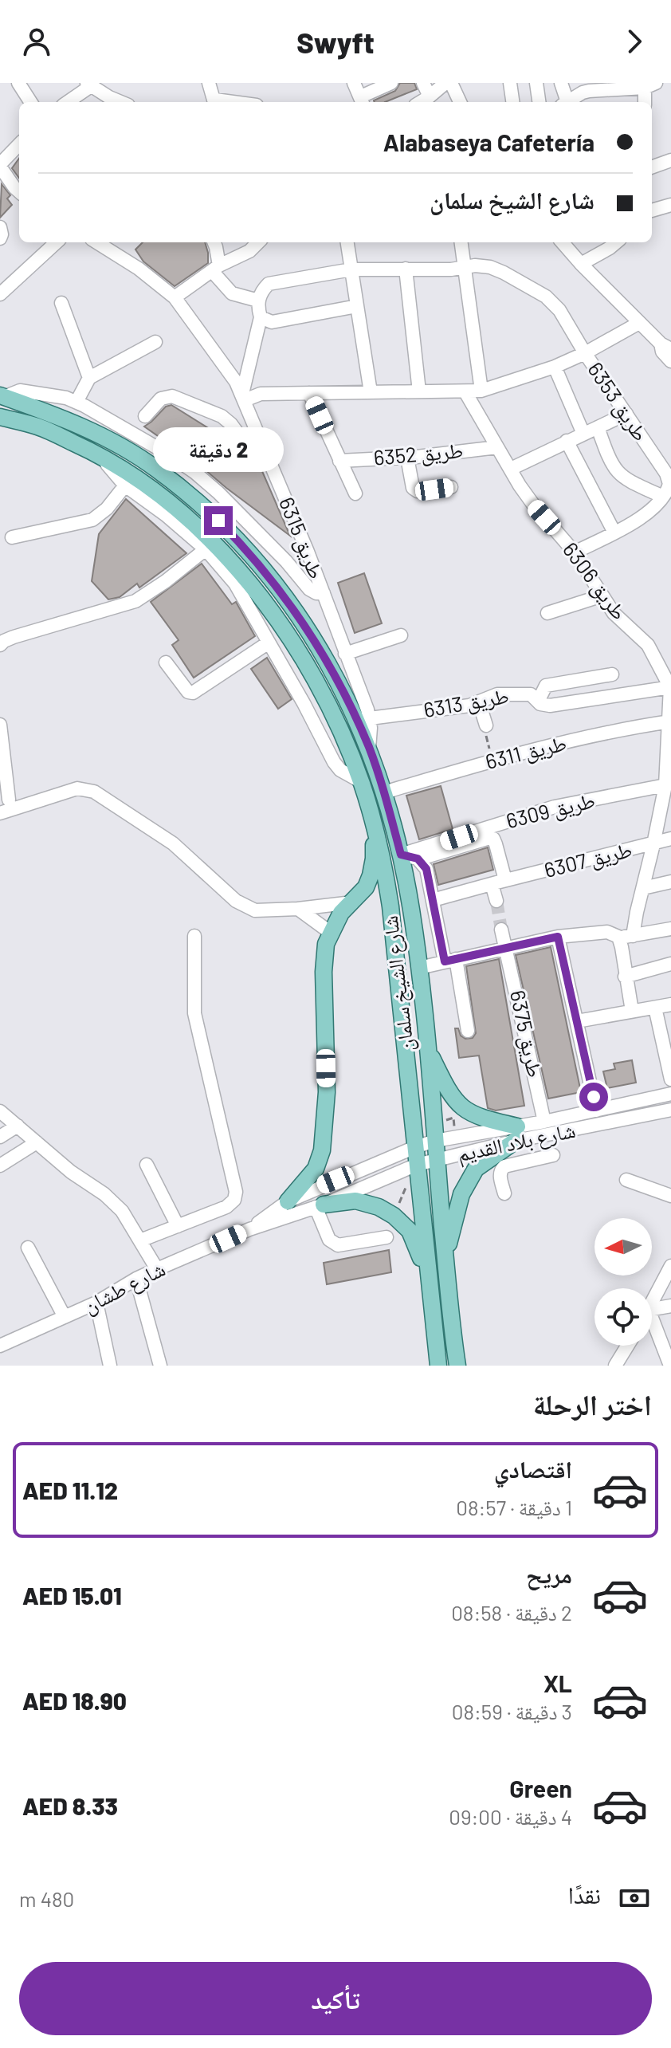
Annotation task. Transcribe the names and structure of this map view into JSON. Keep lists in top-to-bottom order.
{
  "streets": {
    "main road": ["شارع الشيخ سلمان"],
    "street": [
      "طريق 6353",
      "طريق 6352",
      "طريق 6315",
      "طريق 6306",
      "طريق 6313",
      "طريق 6311",
      "طريق 6309",
      "طريق 6307",
      "طريق 6375",
      "شارع بلاد القديم",
      "شارع طشان"
    ]
  },
  "crossings": [
    ["طريق 6353", "طريق 6352"],
    ["طريق 6353", "طريق 6315"],
    ["طريق 6353", "طريق 6306"],
    ["طريق 6352", "طريق 6306"],
    ["طريق 6315", "طريق 6313"],
    ["طريق 6315", "شارع الشيخ سلمان"],
    ["طريق 6306", "طريق 6313"],
    ["طريق 6306", "طريق 6311"],
    ["طريق 6306", "طريق 6309"],
    ["طريق 6306", "طريق 6307"],
    ["طريق 6311", "شارع الشيخ سلمان"],
    ["طريق 6309", "شارع الشيخ سلمان"],
    ["شارع الشيخ سلمان", "شارع بلاد القديم"],
    ["شارع الشيخ سلمان", "شارع طشان"],
    ["طريق 6375", "شارع بلاد القديم"],
    ["شارع بلاد القديم", "شارع طشان"]
  ],
  "north": "left",
  "page": {
    "header": "Swyft",
    "banner": ["Alabaseya Cafetería", "شارع الشيخ سلمان"],
    "bubble": "2 دقيقة",
    "heading": "اختر الرحلة",
    "list": [
      {
        "name": "اقتصادي",
        "note": "1 دقيقة · 08:57",
        "value": "AED 11.12"
      },
      {
        "name": "مريح",
        "note": "2 دقيقة · 08:58",
        "value": "AED 15.01"
      },
      {
        "name": "XL",
        "note": "3 دقيقة · 08:59",
        "value": "AED 18.90"
      },
      {
        "name": "Green",
        "note": "4 دقيقة · 09:00",
        "value": "AED 8.33"
      }
    ],
    "pay": ["نقدًا", "480 m"],
    "buttons": "تأكيد"
  }
}
